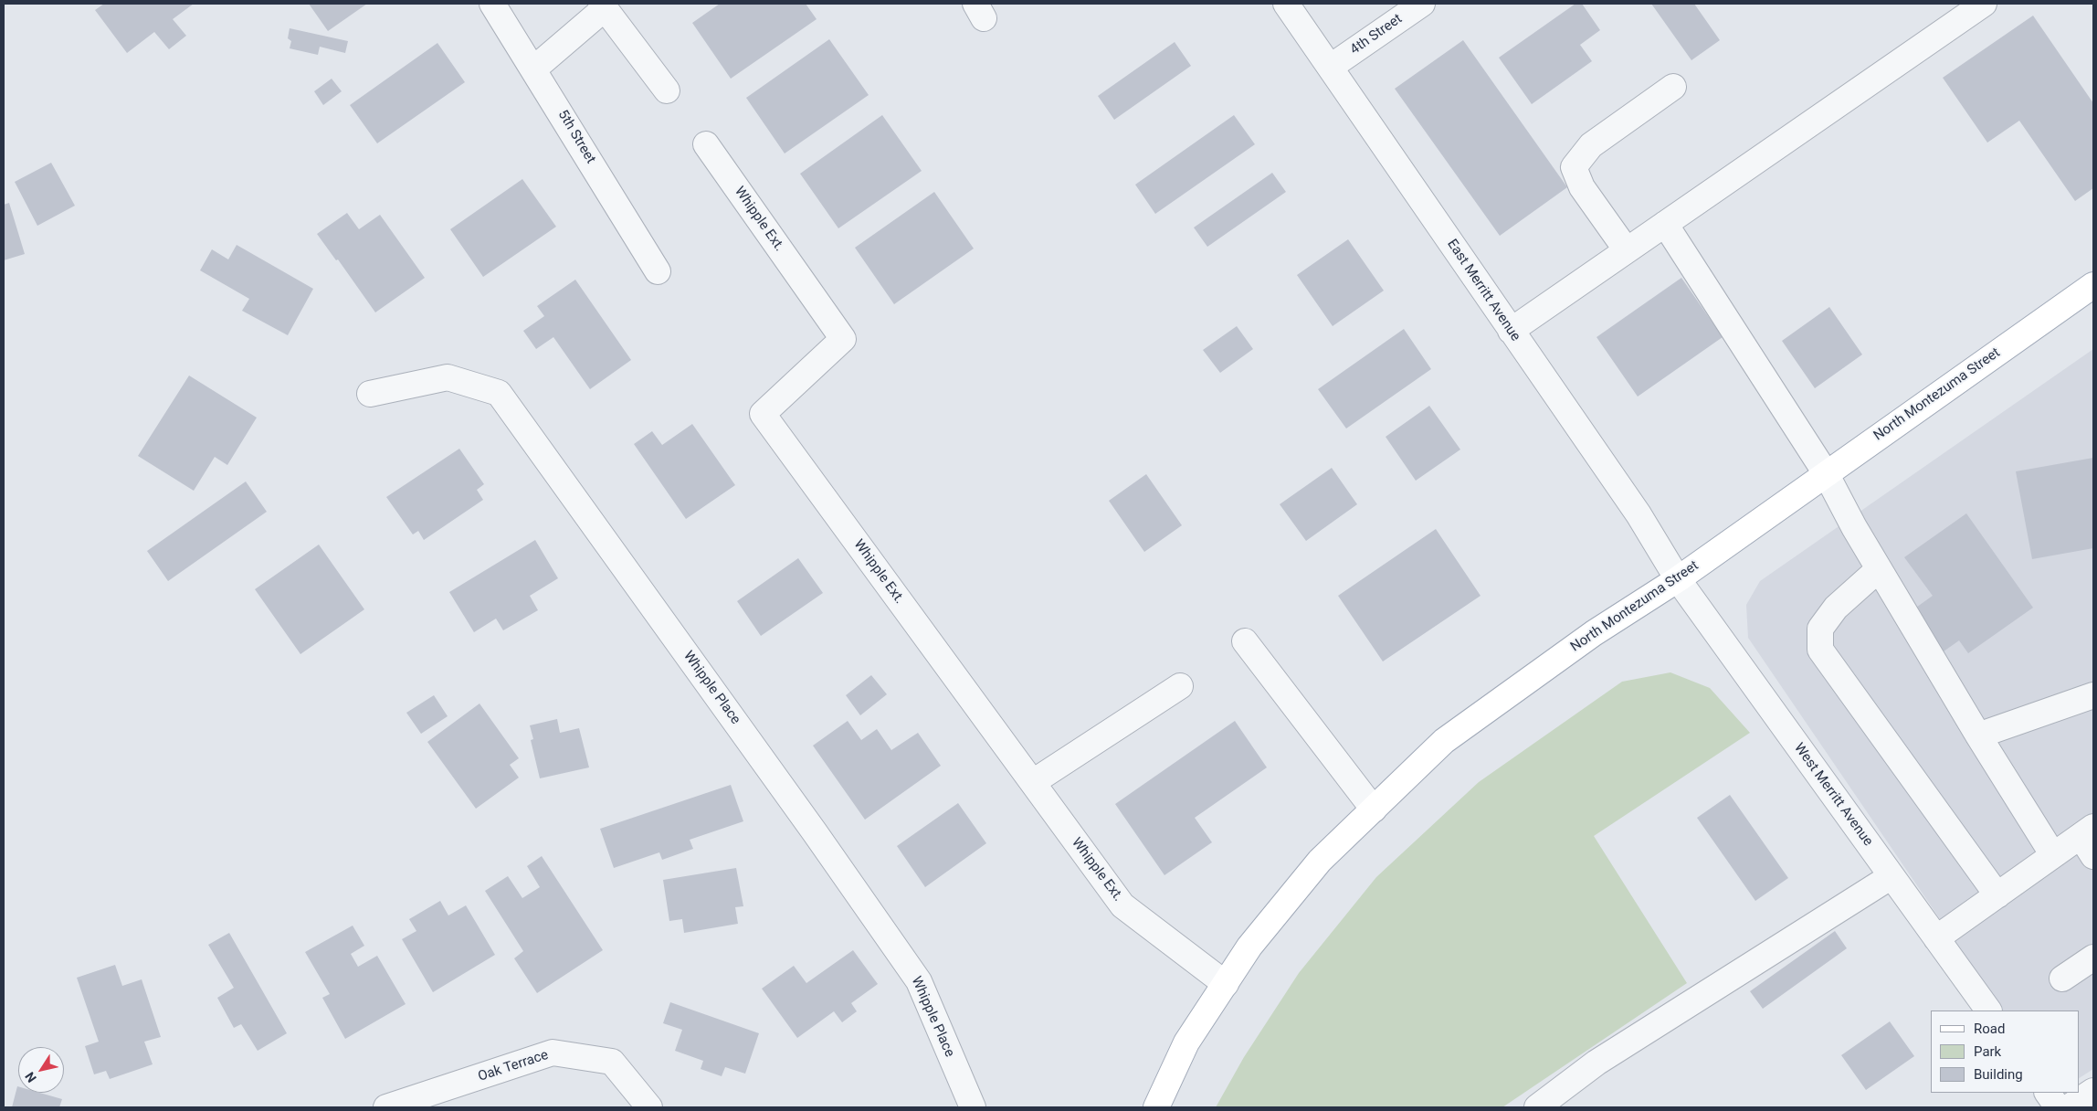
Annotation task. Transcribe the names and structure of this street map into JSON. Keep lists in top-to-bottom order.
{
  "streets": {
    "main road": ["North Montezuma Street"],
    "street": [
      "4th Street",
      "5th Street",
      "Whipple Ext.",
      "East Merritt Avenue",
      "Whipple Place",
      "West Merritt Avenue",
      "Oak Terrace"
    ]
  },
  "crossings": [
    ["4th Street", "East Merritt Avenue"],
    ["Whipple Ext.", "North Montezuma Street"],
    ["East Merritt Avenue", "North Montezuma Street"],
    ["East Merritt Avenue", "West Merritt Avenue"],
    ["North Montezuma Street", "West Merritt Avenue"]
  ],
  "legend": ["Road", "Park", "Building"],
  "north": "bottom left"
}
